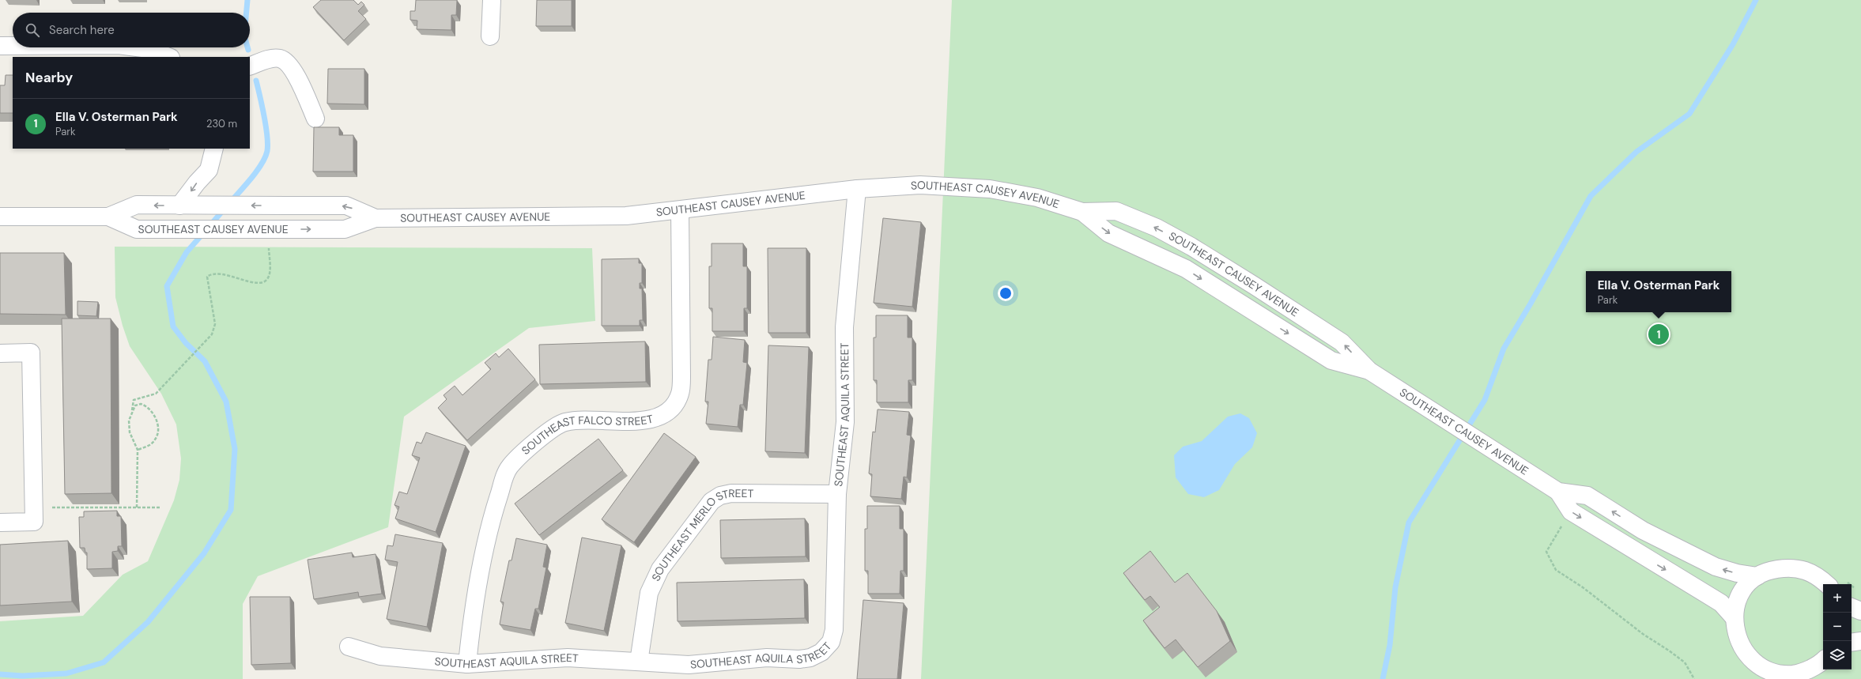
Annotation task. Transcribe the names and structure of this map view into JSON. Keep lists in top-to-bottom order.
{
  "streets": {
    "street": [
      "SOUTHEAST CAUSEY AVENUE",
      "SOUTHEAST AQUILA STREET",
      "SOUTHEAST FALCO STREET",
      "SOUTHEAST MERLO STREET"
    ]
  },
  "crossings": [
    ["SOUTHEAST CAUSEY AVENUE", "SOUTHEAST AQUILA STREET"],
    ["SOUTHEAST CAUSEY AVENUE", "SOUTHEAST FALCO STREET"],
    ["SOUTHEAST AQUILA STREET", "SOUTHEAST FALCO STREET"],
    ["SOUTHEAST AQUILA STREET", "SOUTHEAST MERLO STREET"]
  ],
  "page": {
    "search": "Search here",
    "heading": "Nearby",
    "list": [
      {
        "mark": "1",
        "name": "Ella V. Osterman Park",
        "note": "Park",
        "value": "230 m"
      }
    ],
    "popup": ["Ella V. Osterman Park", "Park"],
    "pins": "1",
    "map_buttons": ["+", "−"]
  }
}
